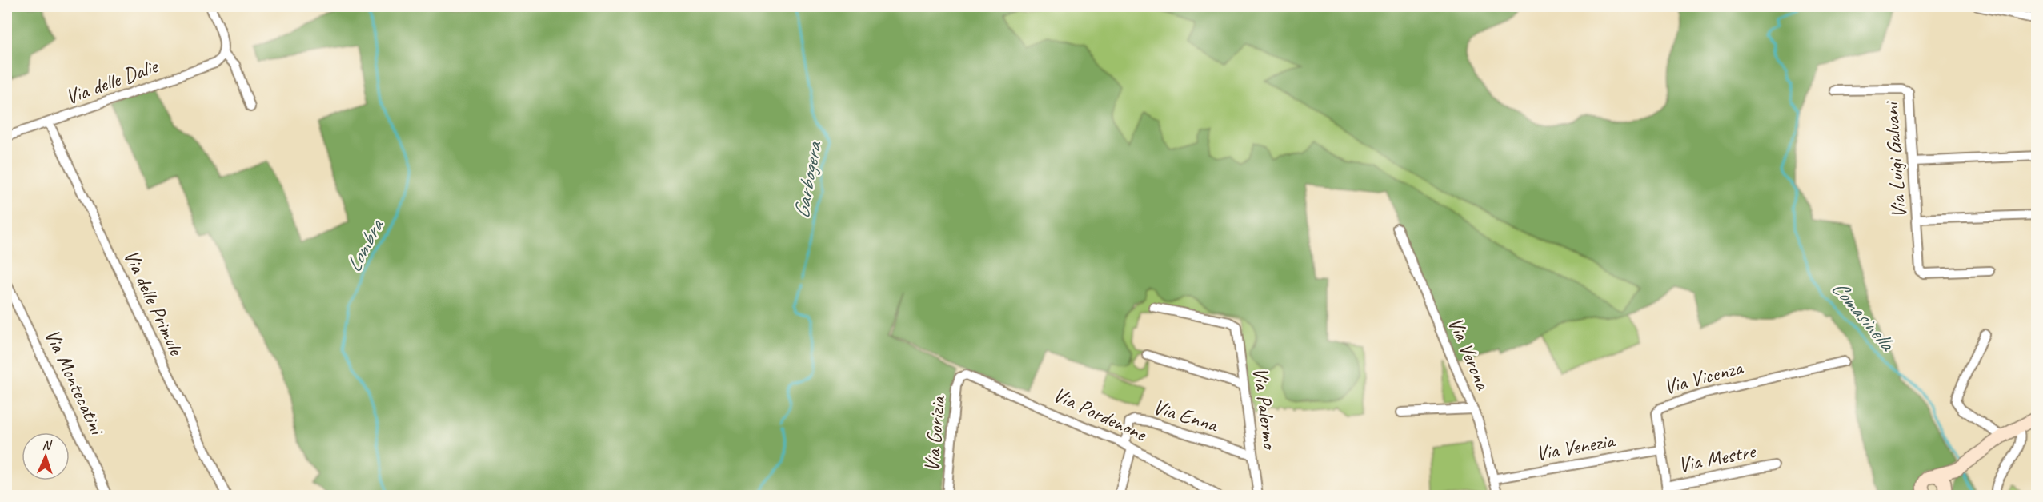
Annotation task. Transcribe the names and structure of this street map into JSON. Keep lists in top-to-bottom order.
{
  "streets": {
    "street": [
      "Via delle Dalie",
      "Via Luigi Galvani",
      "Via delle Primule",
      "Via Verona",
      "Via Vicenza",
      "Via Montecatini",
      "Via Palermo",
      "Via Pordenone",
      "Via Enna",
      "Via Gorizia",
      "Via Venezia",
      "Via Mestre"
    ]
  },
  "crossings": [
    ["Via delle Dalie", "Via delle Primule"],
    ["Via Verona", "Via Venezia"],
    ["Via Vicenza", "Via Venezia"],
    ["Via Vicenza", "Via Mestre"],
    ["Via Palermo", "Via Enna"],
    ["Via Pordenone", "Via Enna"],
    ["Via Pordenone", "Via Gorizia"]
  ],
  "water": ["Garbogera", "Lombra", "Comasinella"],
  "north": "top"
}
